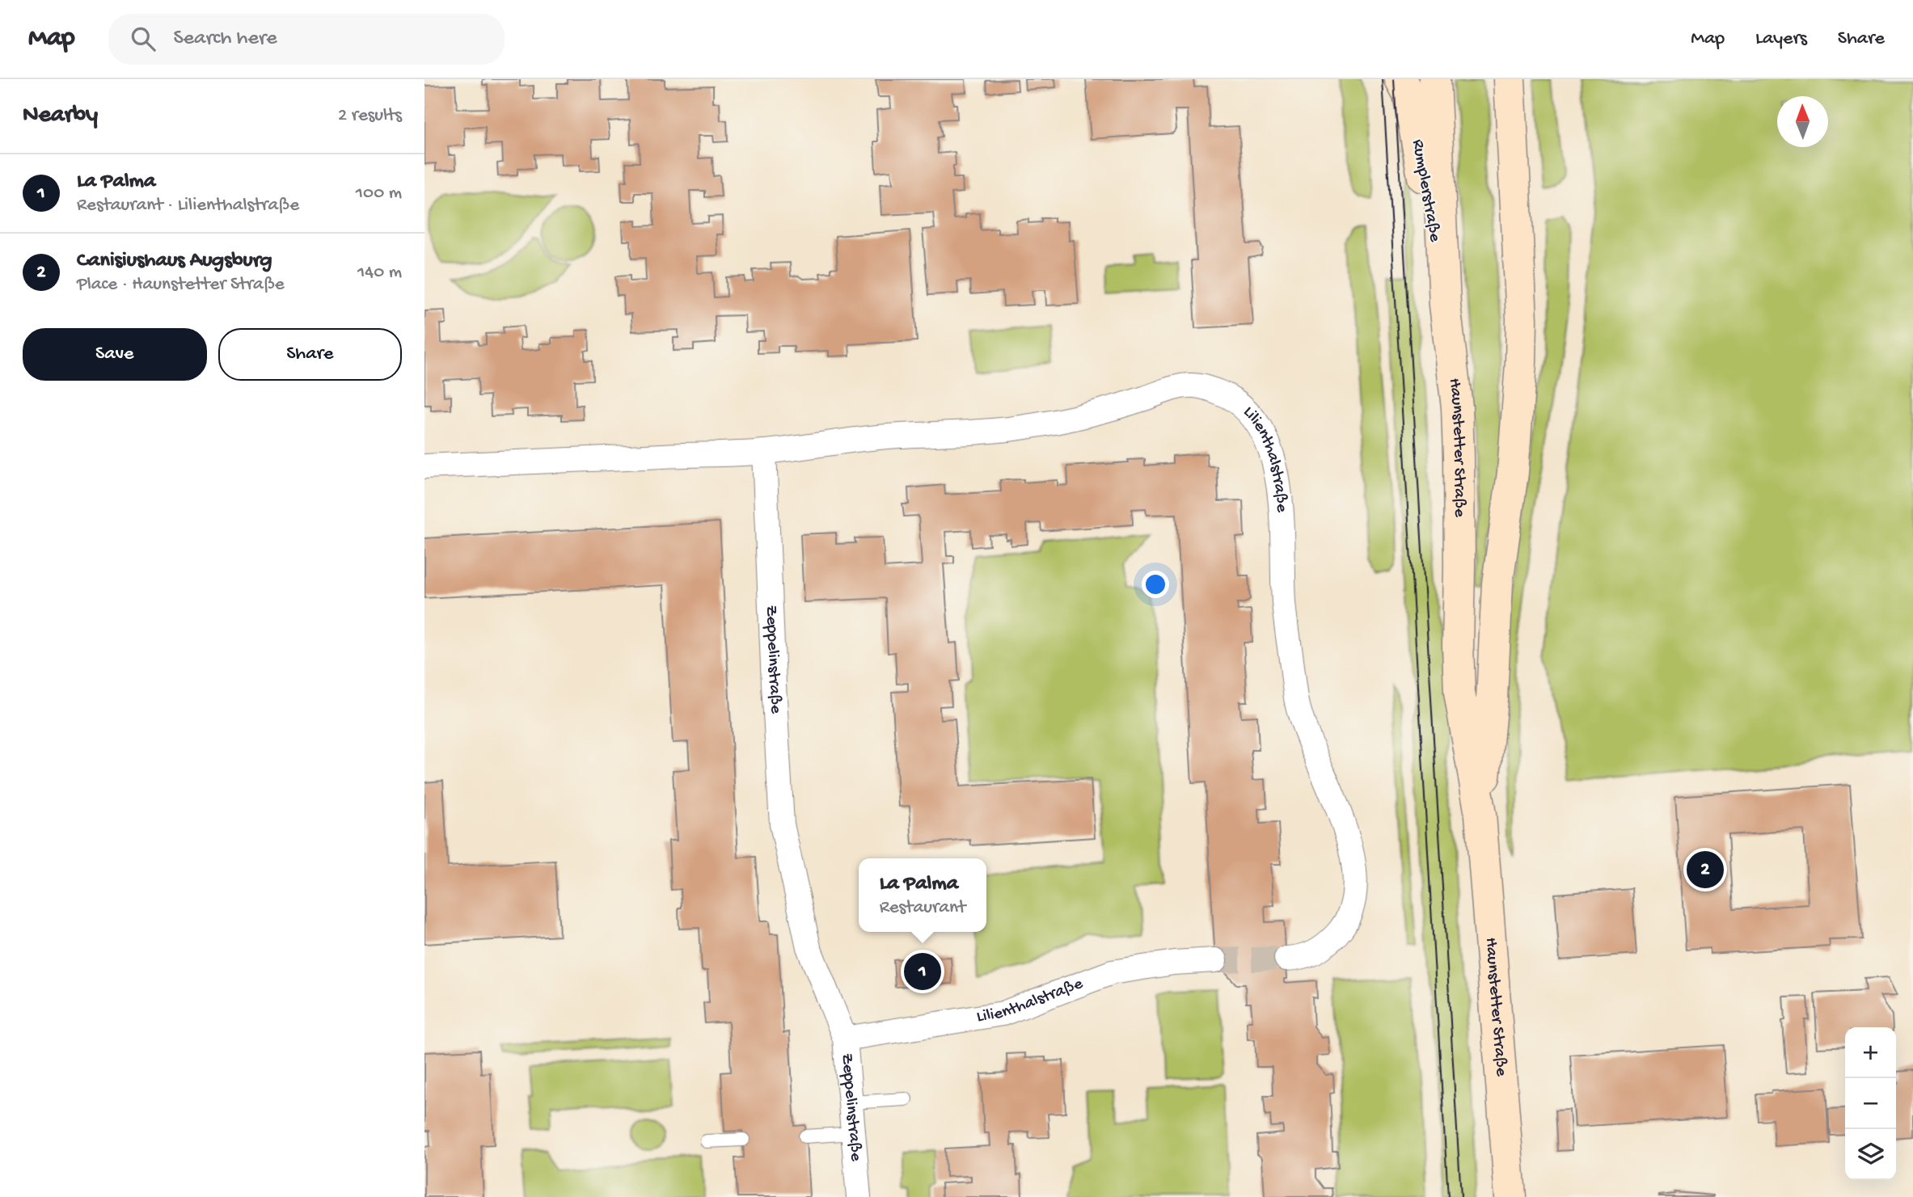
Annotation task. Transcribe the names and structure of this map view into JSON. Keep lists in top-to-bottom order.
{
  "streets": {
    "main road": ["Rumplerstraße", "Haunstetter Straße"],
    "street": ["Lilienthalstraße", "Zeppelinstraße"]
  },
  "crossings": [
    ["Rumplerstraße", "Haunstetter Straße"],
    ["Lilienthalstraße", "Zeppelinstraße"]
  ],
  "north": "top",
  "page": {
    "header": "Map",
    "search": "Search here",
    "nav": ["Map", "Layers", "Share"],
    "heading": ["Nearby", "2 results"],
    "list": [
      {
        "mark": "1",
        "name": "La Palma",
        "note": "Restaurant · Lilienthalstraße",
        "value": "100 m"
      },
      {
        "mark": "2",
        "name": "Canisiushaus Augsburg",
        "note": "Place · Haunstetter Straße",
        "value": "140 m"
      }
    ],
    "buttons": ["Save", "Share"],
    "pins": ["2", "1"],
    "popup": ["La Palma", "Restaurant"],
    "map_buttons": ["+", "−"]
  }
}
